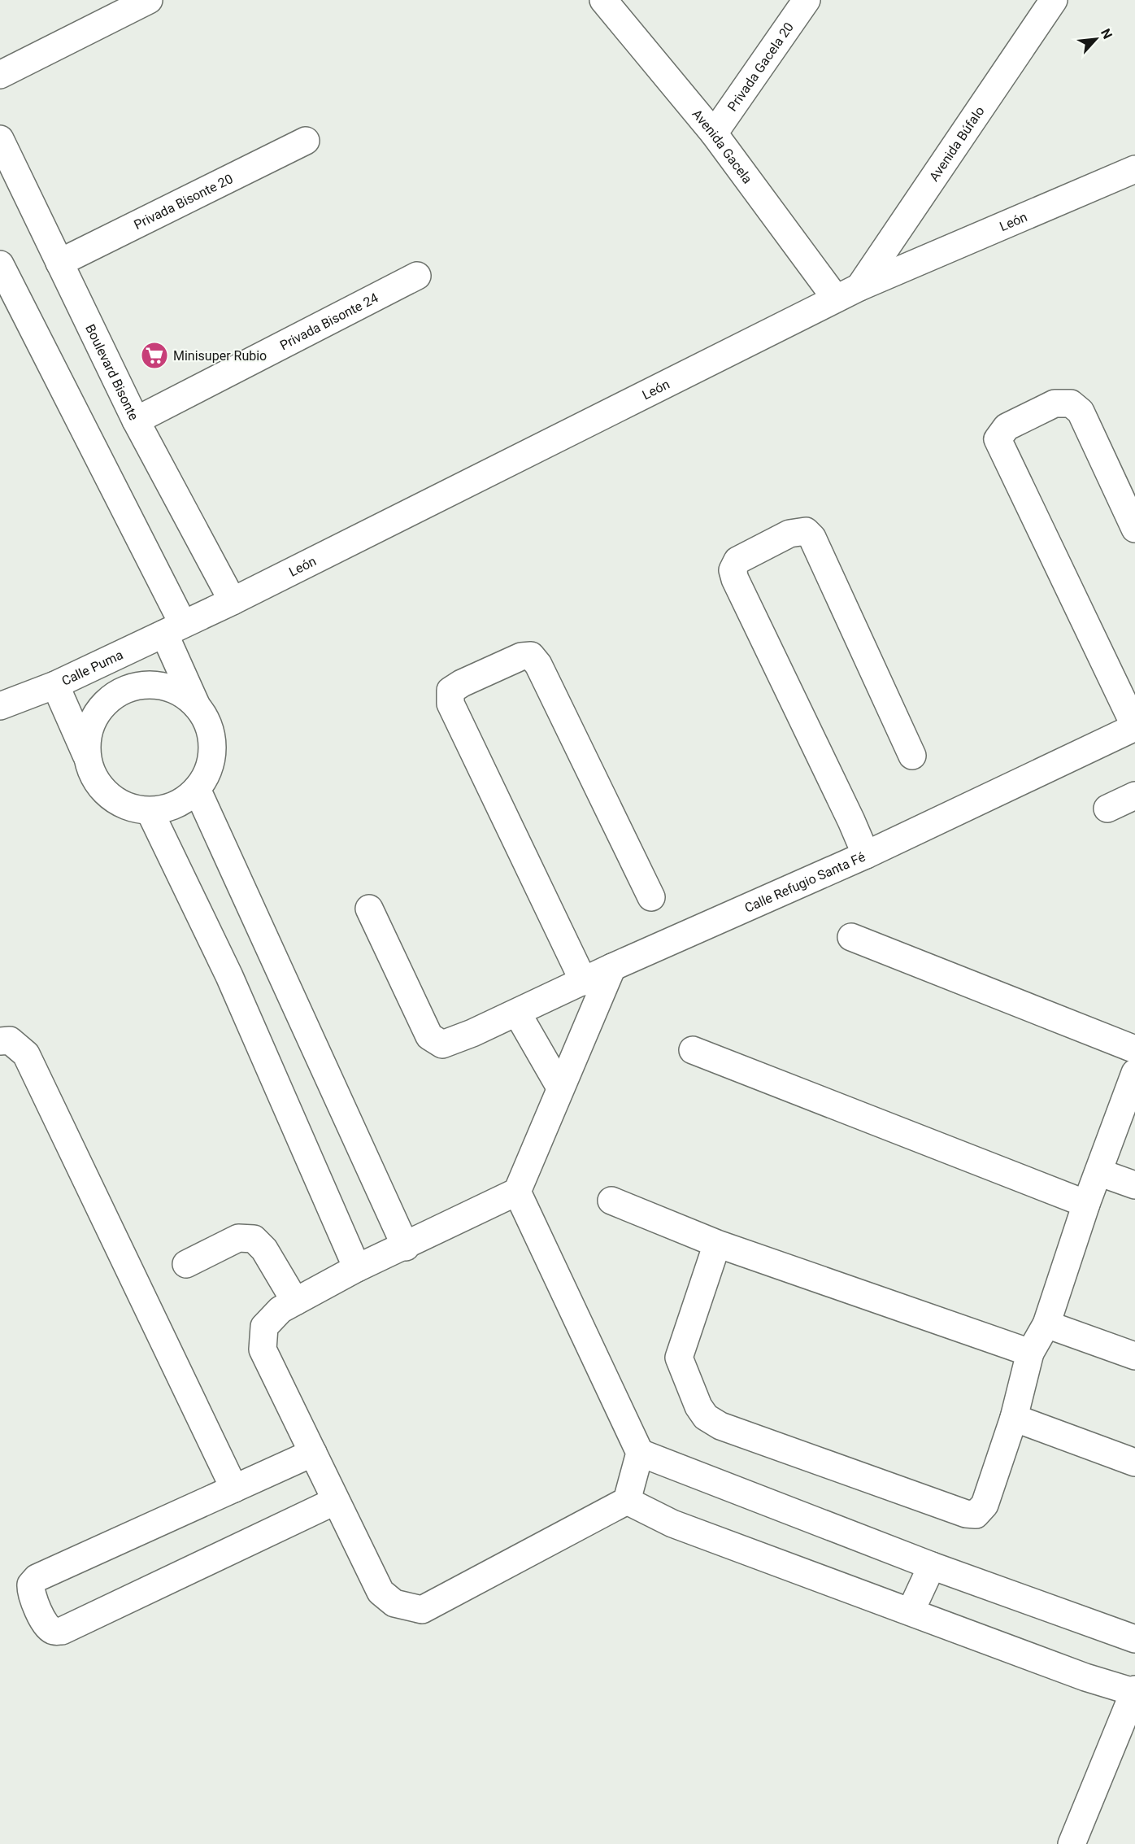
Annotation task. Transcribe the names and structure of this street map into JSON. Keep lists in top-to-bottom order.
{
  "streets": {
    "street": [
      "Privada Gacela 20",
      "Avenida Búfalo",
      "Avenida Gacela",
      "Privada Bisonte 20",
      "León",
      "Privada Bisonte 24",
      "Boulevard Bisonte",
      "Calle Puma",
      "Calle Refugio Santa Fé"
    ]
  },
  "crossings": [
    ["Privada Gacela 20", "Avenida Gacela"],
    ["Avenida Búfalo", "León"],
    ["Avenida Gacela", "León"],
    ["Privada Bisonte 20", "Boulevard Bisonte"],
    ["León", "Boulevard Bisonte"],
    ["León", "Calle Puma"],
    ["Privada Bisonte 24", "Boulevard Bisonte"]
  ],
  "places": {
    "supermarket": ["Minisuper Rubio"]
  },
  "north": "top right"
}
